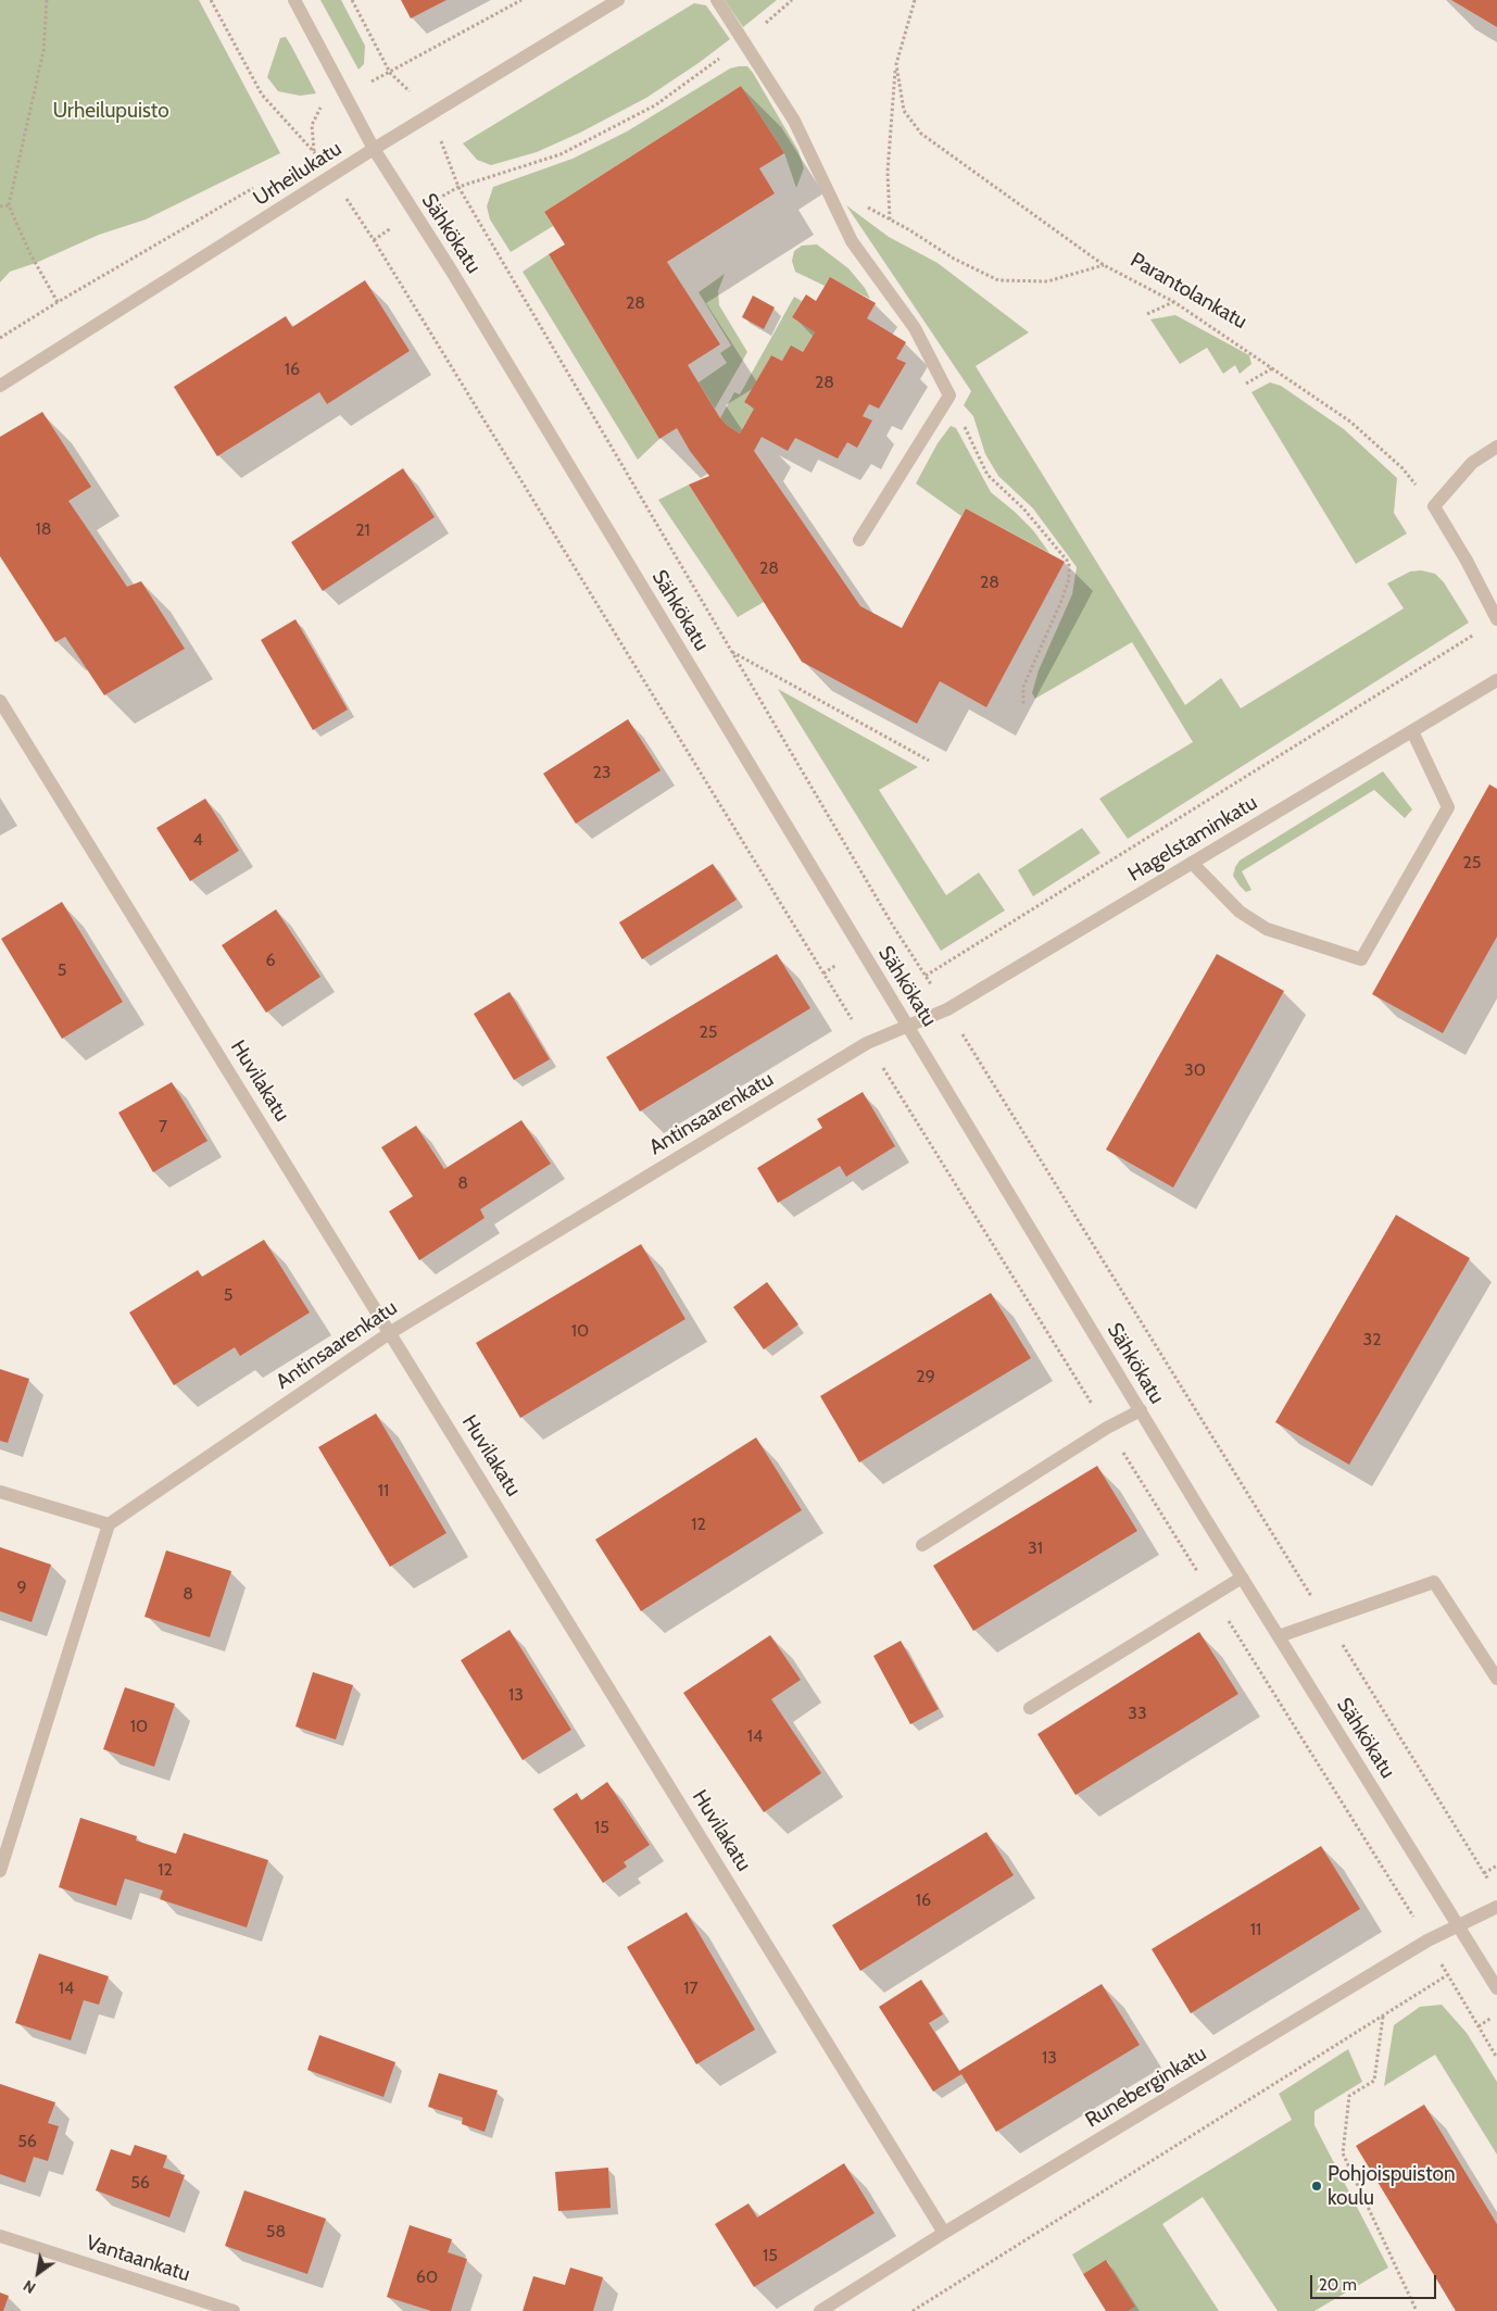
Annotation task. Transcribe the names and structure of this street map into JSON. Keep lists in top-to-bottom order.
{
  "streets": {
    "street": [
      "Urheilukatu",
      "Sähkökatu",
      "Hagelstaminkatu",
      "Huvilakatu",
      "Antinsaarenkatu",
      "Runeberginkatu",
      "Vantaankatu"
    ],
    "path": ["Parantolankatu"]
  },
  "crossings": [
    ["Urheilukatu", "Sähkökatu"],
    ["Sähkökatu", "Hagelstaminkatu"],
    ["Sähkökatu", "Antinsaarenkatu"],
    ["Sähkökatu", "Runeberginkatu"],
    ["Hagelstaminkatu", "Antinsaarenkatu"],
    ["Huvilakatu", "Antinsaarenkatu"],
    ["Huvilakatu", "Runeberginkatu"]
  ],
  "parks": ["Urheilupuisto"],
  "places": ["Pohjoispuiston koulu"],
  "house_numbers": [
    "28",
    "16",
    "28",
    "18",
    "21",
    "28",
    "28",
    "23",
    "4",
    "25",
    "6",
    "5",
    "25",
    "30",
    "7",
    "8",
    "5",
    "10",
    "32",
    "29",
    "11",
    "12",
    "31",
    "9",
    "8",
    "13",
    "33",
    "10",
    "14",
    "15",
    "12",
    "16",
    "11",
    "14",
    "17",
    "13",
    "56",
    "56",
    "58",
    "15",
    "60"
  ],
  "scale_bar": "20 m",
  "north": "bottom left"
}
